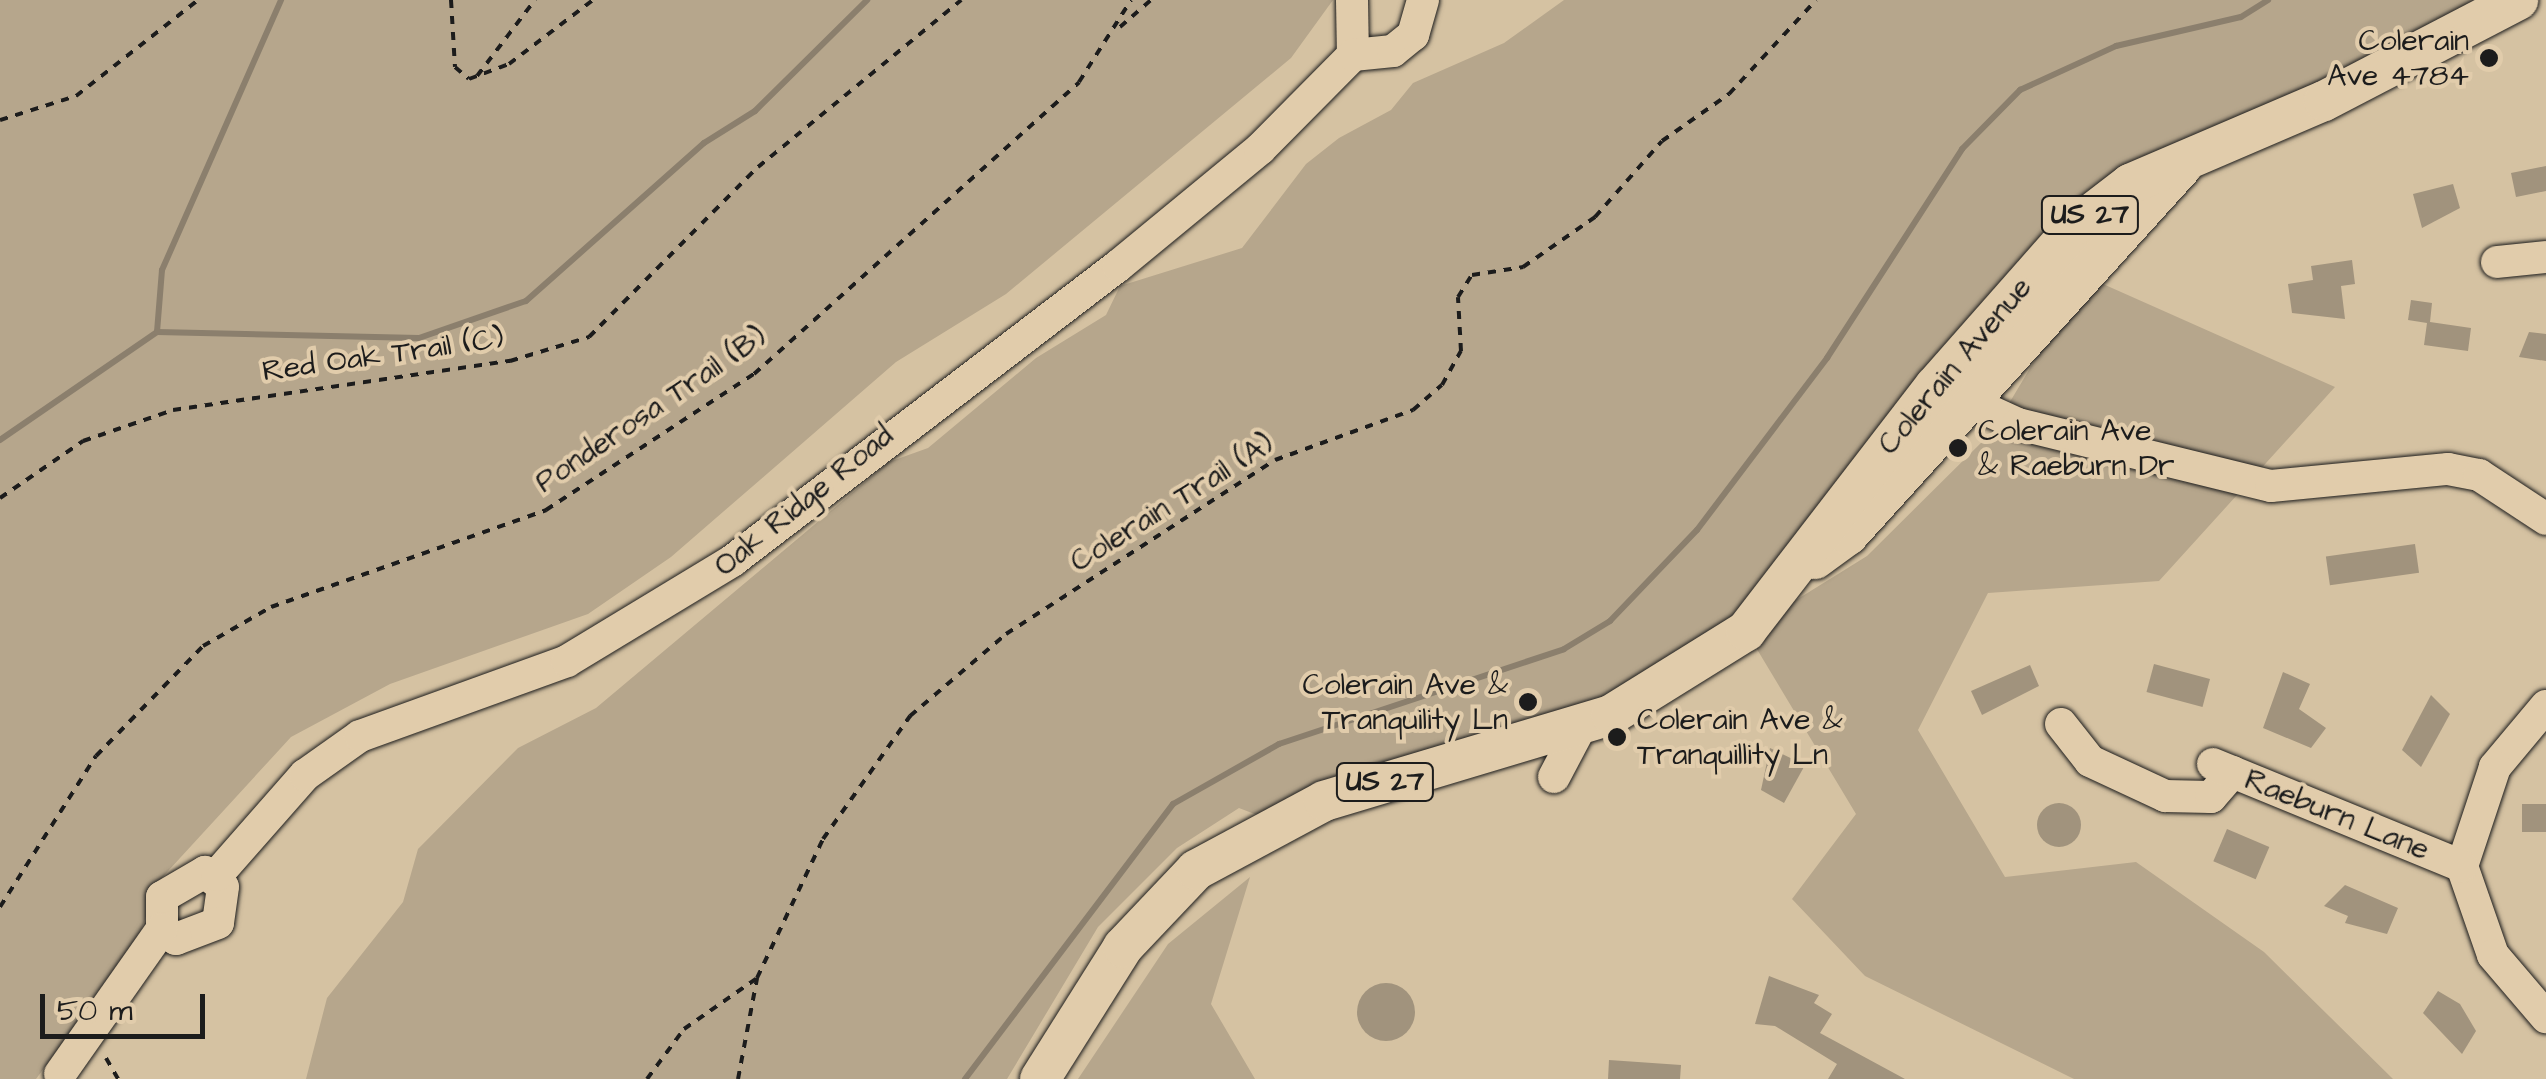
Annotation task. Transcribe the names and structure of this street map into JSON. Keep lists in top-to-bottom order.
{
  "streets": {
    "main road": ["US 27", "Colerain Avenue"],
    "street": ["Oak Ridge Road", "Raeburn Lane"],
    "path": ["Red Oak Trail (C)", "Ponderosa Trail (B)", "Colerain Trail (A)"]
  },
  "places": [
    "Colerain Ave 4784",
    "Colerain Ave & Raeburn Dr",
    "Colerain Ave & Tranquility Ln",
    "Colerain Ave & Tranquillity Ln"
  ],
  "scale_bar": "50 m"
}
